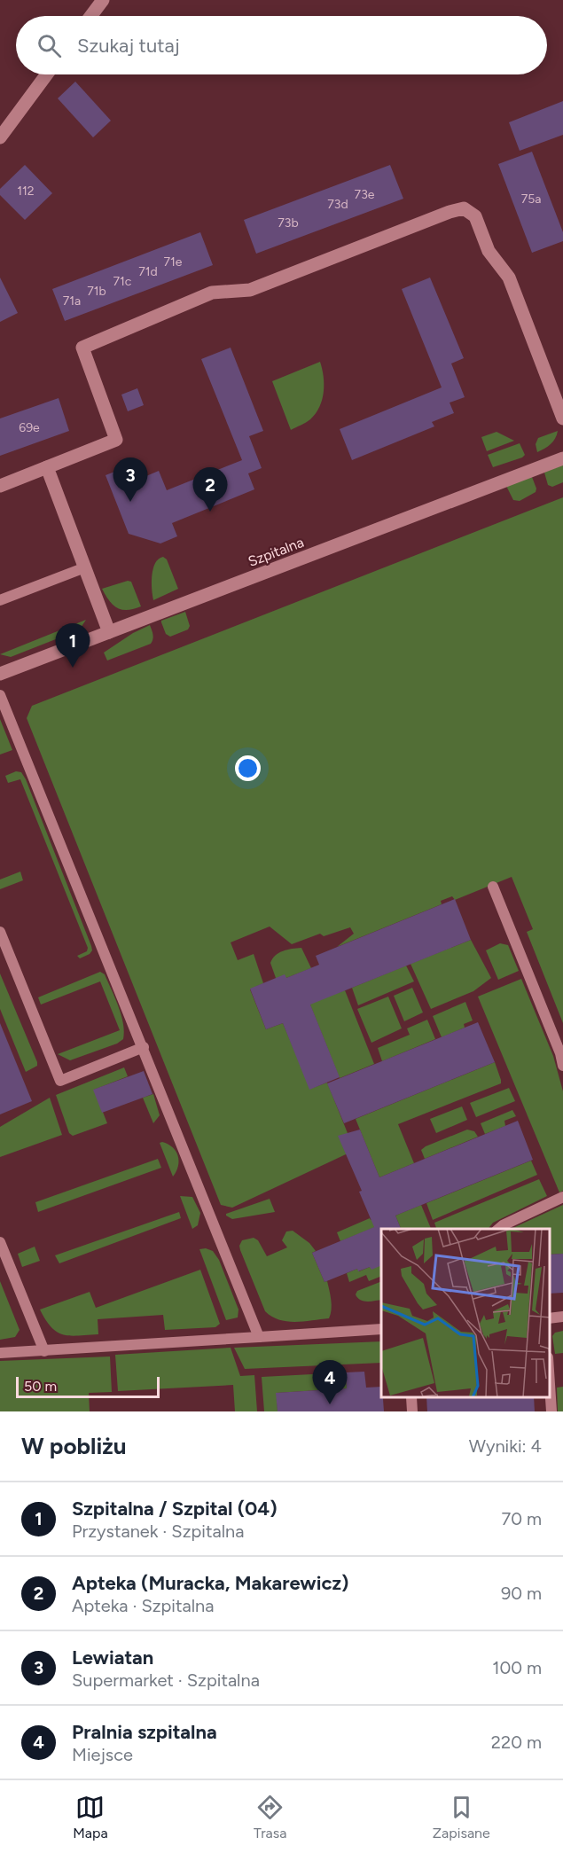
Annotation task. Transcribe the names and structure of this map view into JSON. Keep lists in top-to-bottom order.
{
  "streets": {
    "street": ["Szpitalna"]
  },
  "house_numbers": [
    "112",
    "73e",
    "75a",
    "73d",
    "73b",
    "71e",
    "71d",
    "71c",
    "71b",
    "71a",
    "69e"
  ],
  "scale_bar": "50 m",
  "page": {
    "search": "Szukaj tutaj",
    "pins": [
      "3",
      "2",
      "1",
      "4"
    ],
    "scale": "50 m",
    "heading": ["W pobliżu", "Wyniki: 4"],
    "list": [
      {
        "mark": "1",
        "name": "Szpitalna / Szpital (04)",
        "note": "Przystanek · Szpitalna",
        "value": "70 m"
      },
      {
        "mark": "2",
        "name": "Apteka (Muracka, Makarewicz)",
        "note": "Apteka · Szpitalna",
        "value": "90 m"
      },
      {
        "mark": "3",
        "name": "Lewiatan",
        "note": "Supermarket · Szpitalna",
        "value": "100 m"
      },
      {
        "mark": "4",
        "name": "Pralnia szpitalna",
        "note": "Miejsce",
        "value": "220 m"
      }
    ],
    "nav": ["Mapa", "Trasa", "Zapisane"]
  }
}
